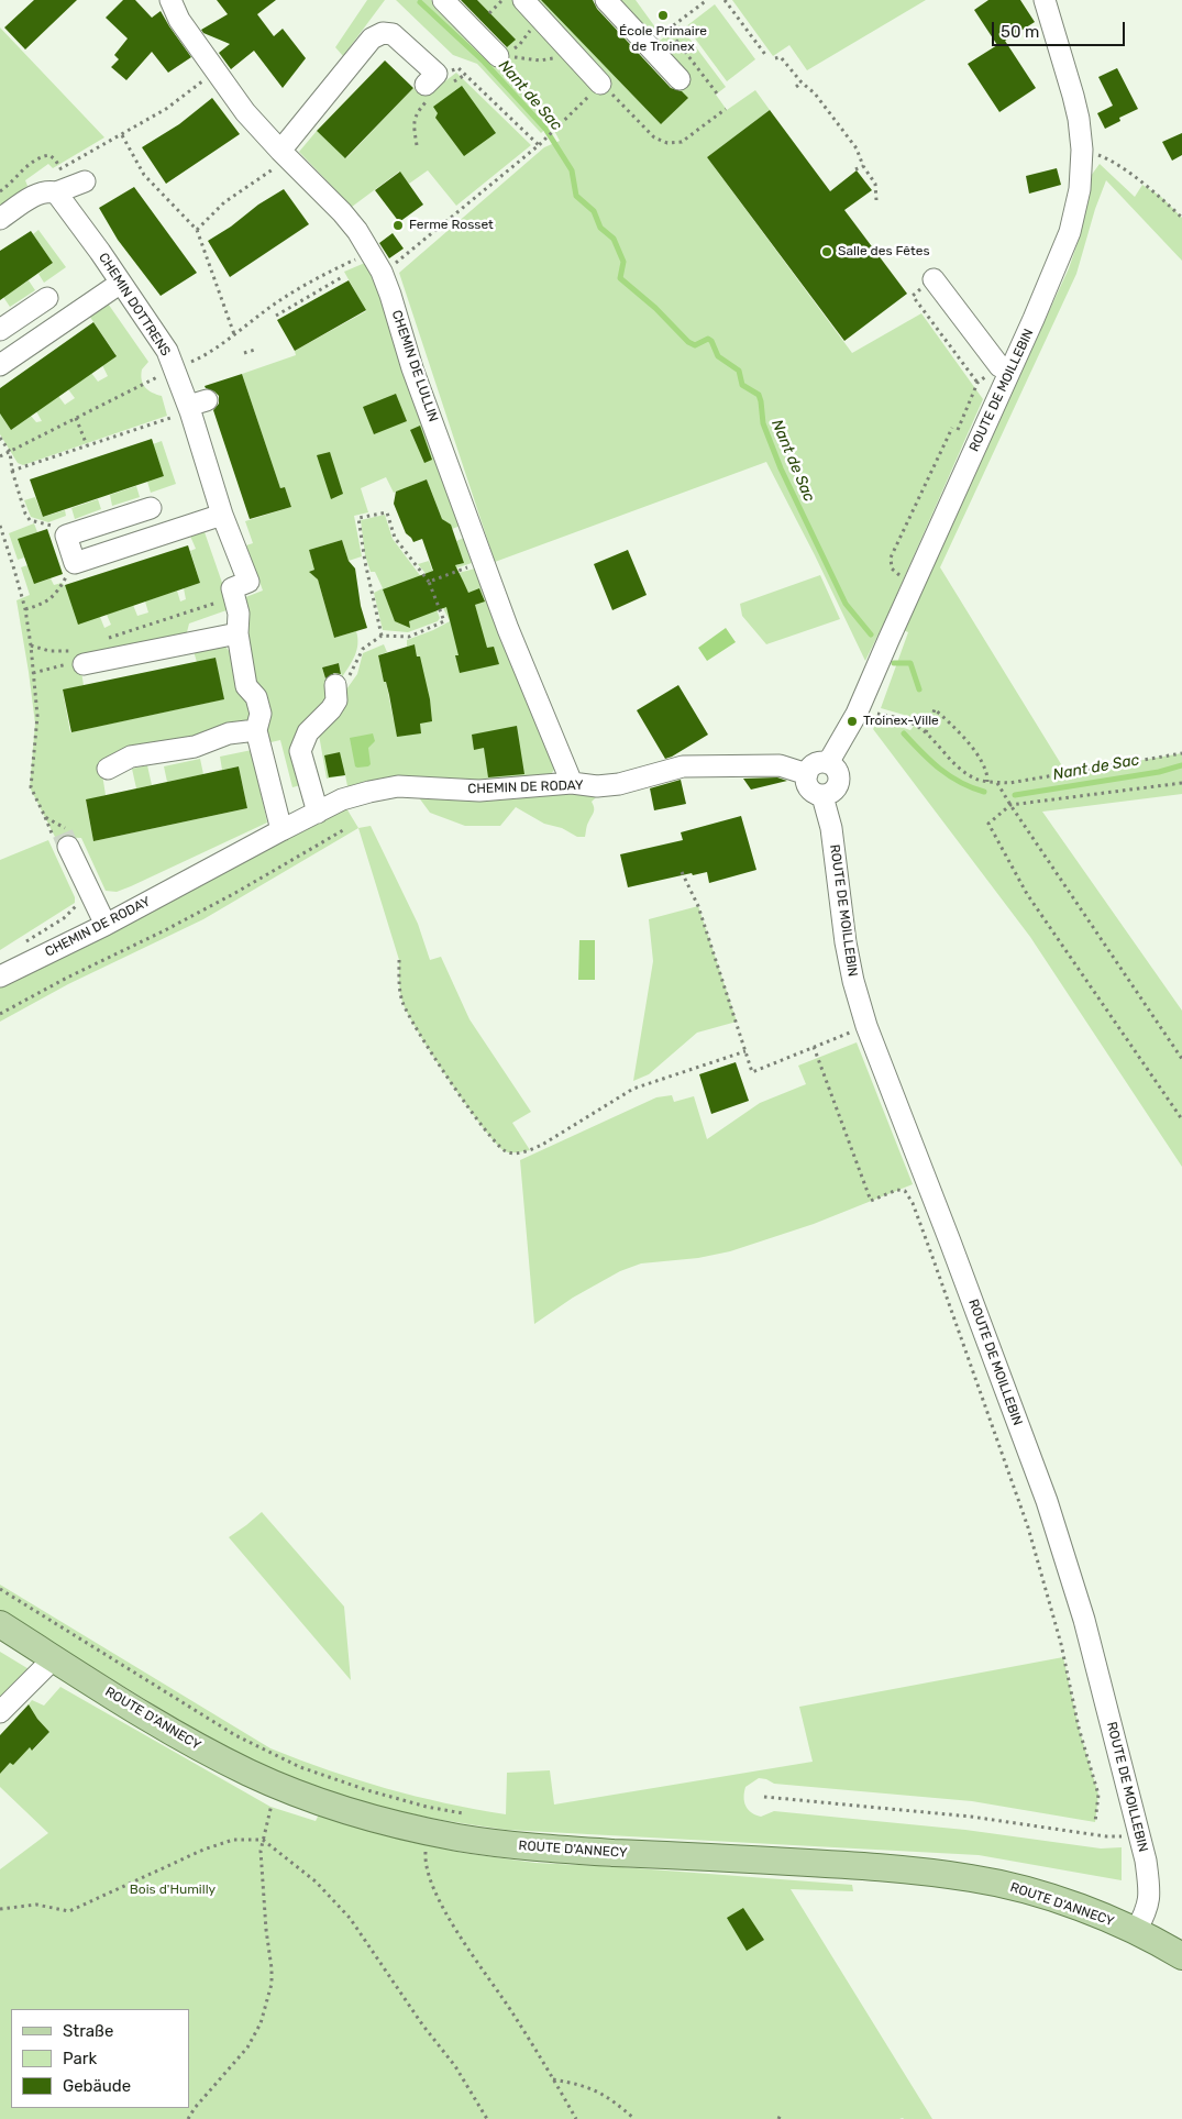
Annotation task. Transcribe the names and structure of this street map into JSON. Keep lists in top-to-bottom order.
{
  "streets": {
    "main road": ["ROUTE D'ANNECY"],
    "street": [
      "CHEMIN DOTTRENS",
      "CHEMIN DE LULLIN",
      "ROUTE DE MOILLEBIN",
      "CHEMIN DE RODAY"
    ]
  },
  "crossings": [
    ["CHEMIN DE LULLIN", "CHEMIN DE RODAY"],
    ["ROUTE DE MOILLEBIN", "CHEMIN DE RODAY"],
    ["ROUTE DE MOILLEBIN", "ROUTE D'ANNECY"]
  ],
  "water": ["Nant de Sac"],
  "parks": ["Bois d'Humilly"],
  "places": [
    "École Primaire de Troinex",
    "Ferme Rosset",
    "Salle des Fêtes",
    "Troinex-Ville"
  ],
  "legend": ["Straße", "Park", "Gebäude"],
  "scale_bar": "50 m"
}
